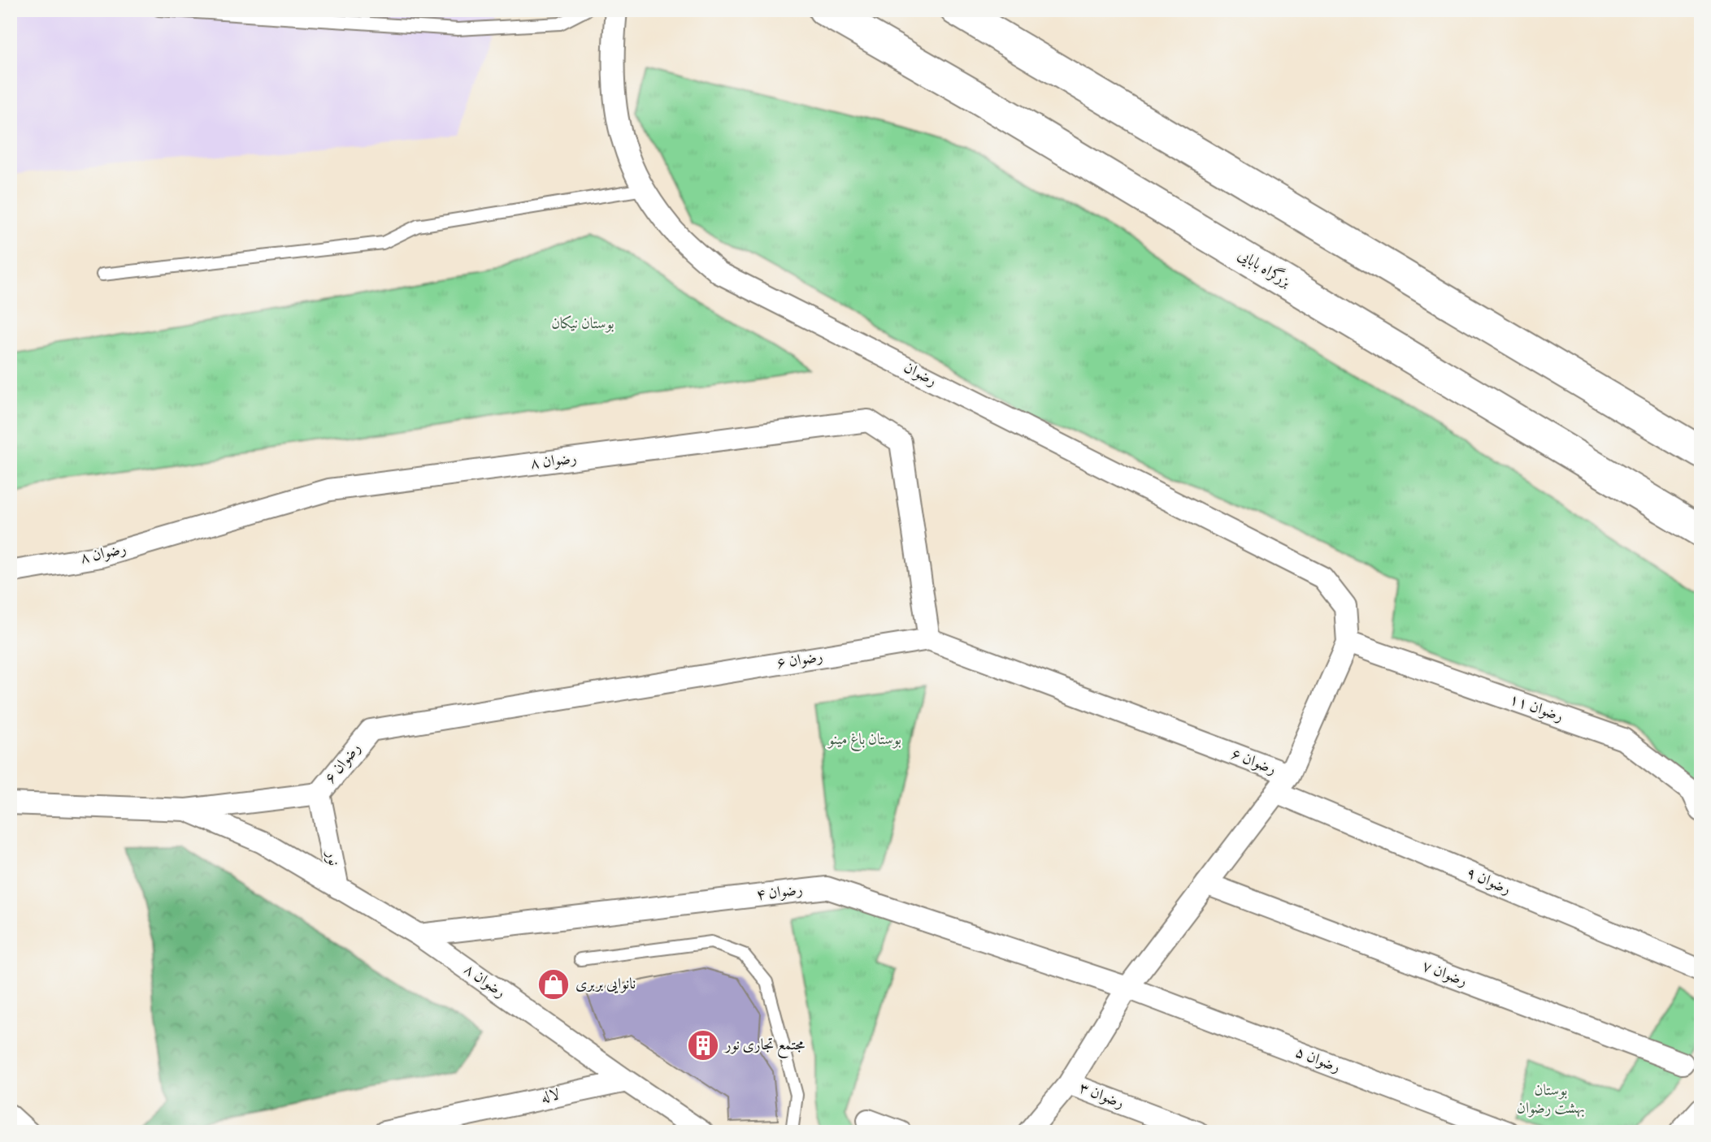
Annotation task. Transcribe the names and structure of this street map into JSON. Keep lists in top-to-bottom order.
{
  "streets": {
    "highway": ["بزرگراه بابایی"],
    "street": [
      "رضوان",
      "رضوان ۸",
      "رضوان ۶",
      "رضوان ۱۱",
      "نور",
      "رضوان ۹",
      "رضوان ۴",
      "رضوان ۷",
      "رضوان ۵",
      "رضوان ۳",
      "لاله"
    ]
  },
  "crossings": [
    ["رضوان", "رضوان ۱۱"],
    ["رضوان ۸", "رضوان ۶"],
    ["رضوان ۸", "نور"],
    ["رضوان ۸", "رضوان ۴"],
    ["رضوان ۸", "لاله"],
    ["رضوان ۶", "نور"],
    ["رضوان ۶", "رضوان ۹"],
    ["رضوان ۴", "رضوان ۵"]
  ],
  "parks": ["بوستان نیکان", "بوستان باغ مینو", "بوستان بهشت رضوان"],
  "places": {
    "shop": ["نانوایی بربری"],
    "building": ["مجتمع تجاری نور"]
  }
}
